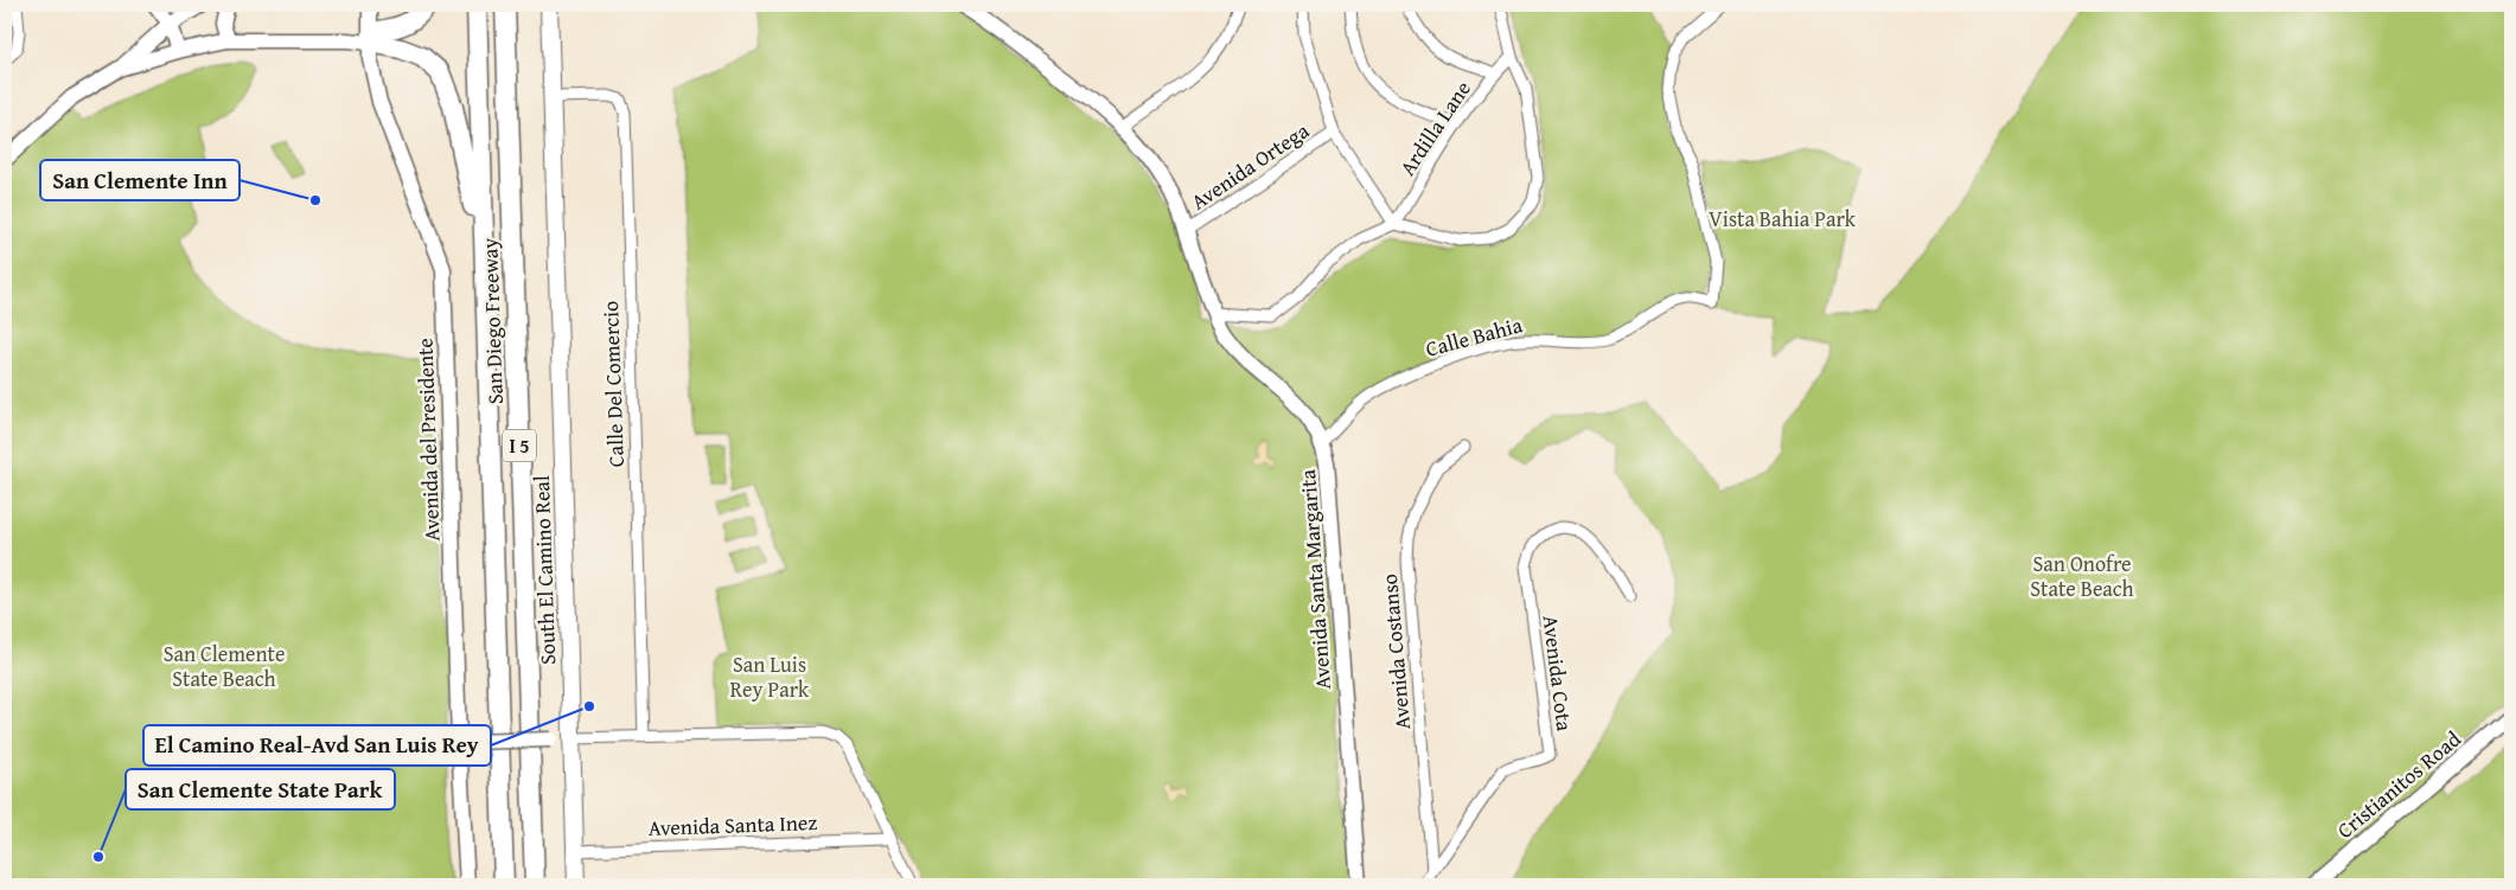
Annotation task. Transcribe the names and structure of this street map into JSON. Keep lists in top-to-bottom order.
{
  "streets": {
    "highway": ["San Diego Freeway", "I 5"],
    "main road": ["South El Camino Real"],
    "street": [
      "Ardilla Lane",
      "Avenida Ortega",
      "Calle Bahia",
      "Calle Del Comercio",
      "Avenida del Presidente",
      "Avenida Santa Margarita",
      "Avenida Costanso",
      "Avenida Cota",
      "Cristianitos Road",
      "Avenida Santa Inez"
    ]
  },
  "crossings": [
    ["Avenida Ortega", "Avenida Santa Margarita"],
    ["Calle Bahia", "Avenida Santa Margarita"],
    ["Calle Del Comercio", "South El Camino Real"],
    ["South El Camino Real", "Avenida Santa Inez"],
    ["Avenida Costanso", "Avenida Cota"]
  ],
  "parks": [
    "Vista Bahia Park",
    "San Onofre State Beach",
    "San Clemente State Beach",
    "San Luis Rey Park"
  ],
  "places": ["San Clemente Inn", "El Camino Real-Avd San Luis Rey", "San Clemente State Park"]
}
